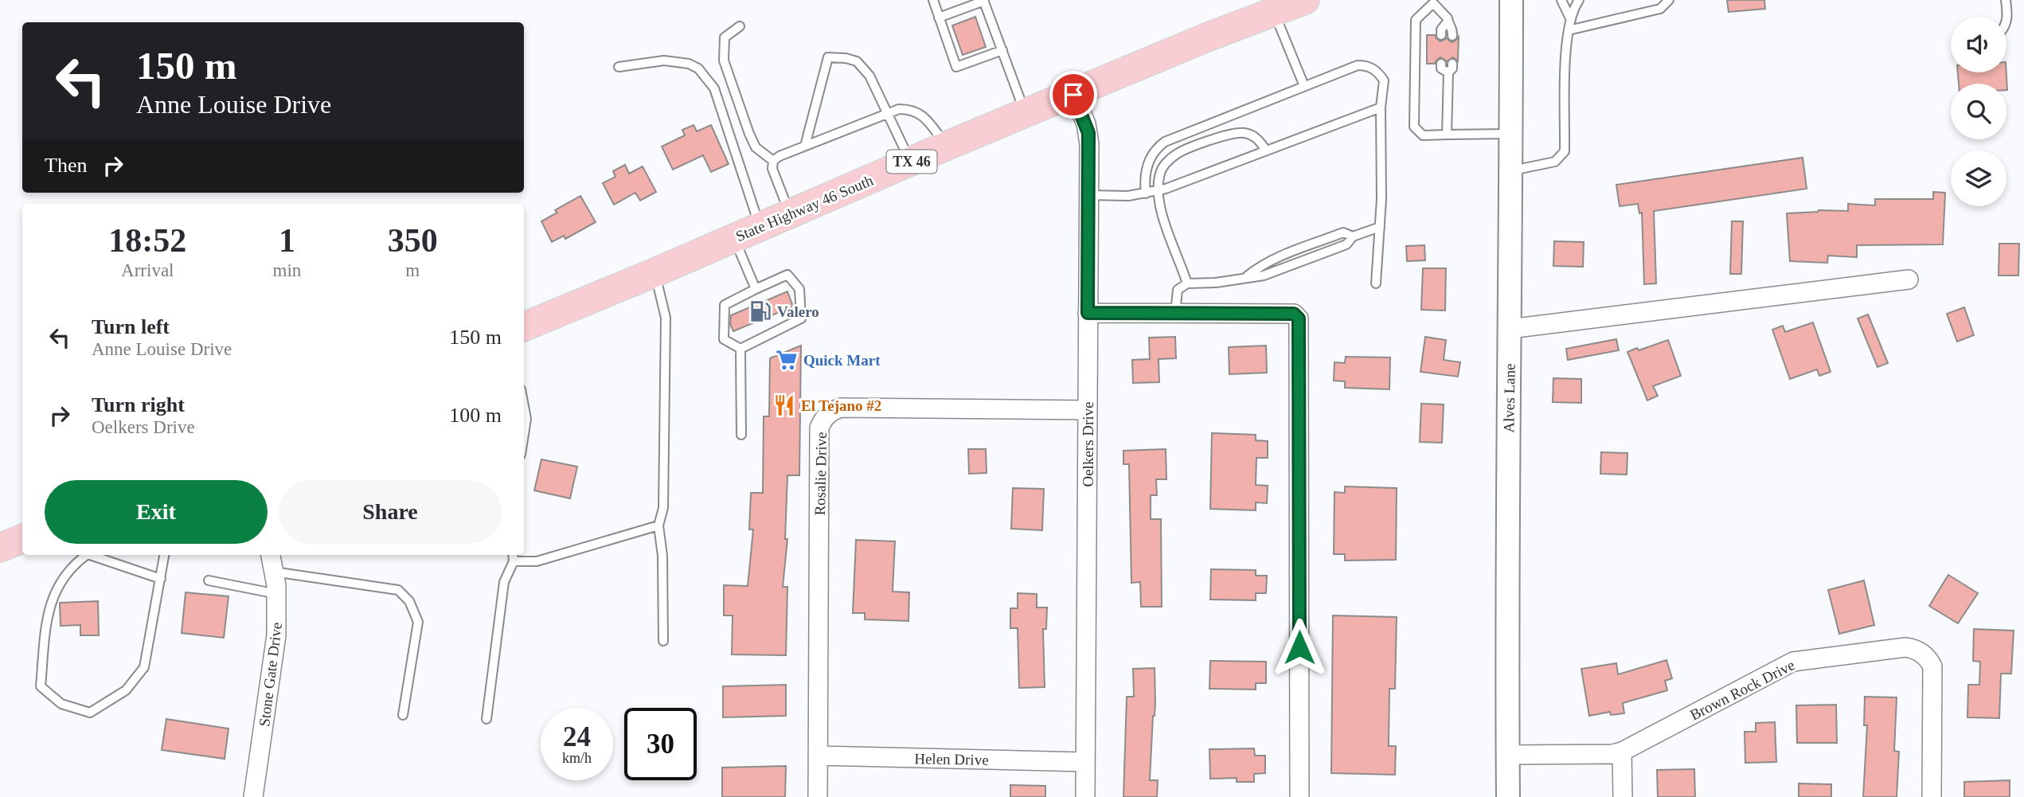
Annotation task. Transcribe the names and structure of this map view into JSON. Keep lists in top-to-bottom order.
{
  "streets": {
    "main road": ["TX 46", "State Highway 46 South"],
    "street": [
      "Alves Lane",
      "Oelkers Drive",
      "Rosalie Drive",
      "Stone Gate Drive",
      "Brown Rock Drive",
      "Helen Drive"
    ]
  },
  "crossings": [
    ["State Highway 46 South", "Oelkers Drive"],
    ["Alves Lane", "Brown Rock Drive"],
    ["Oelkers Drive", "Rosalie Drive"],
    ["Oelkers Drive", "Helen Drive"],
    ["Rosalie Drive", "Helen Drive"]
  ],
  "places": {
    "fuel station": ["Valero"],
    "supermarket": ["Quick Mart"],
    "restaurant": ["El Tejano #2"]
  },
  "page": {
    "turn": ["150 m", "Anne Louise Drive"],
    "then": "Then",
    "eta": [
      "18:52",
      "Arrival",
      "1",
      "min",
      "350",
      "m"
    ],
    "list": [
      {
        "name": "Turn left",
        "note": "Anne Louise Drive",
        "value": "150 m"
      },
      {
        "name": "Turn right",
        "note": "Oelkers Drive",
        "value": "100 m"
      }
    ],
    "buttons": ["Exit", "Share"],
    "speed": "24 km/h",
    "limit": "30"
  }
}
